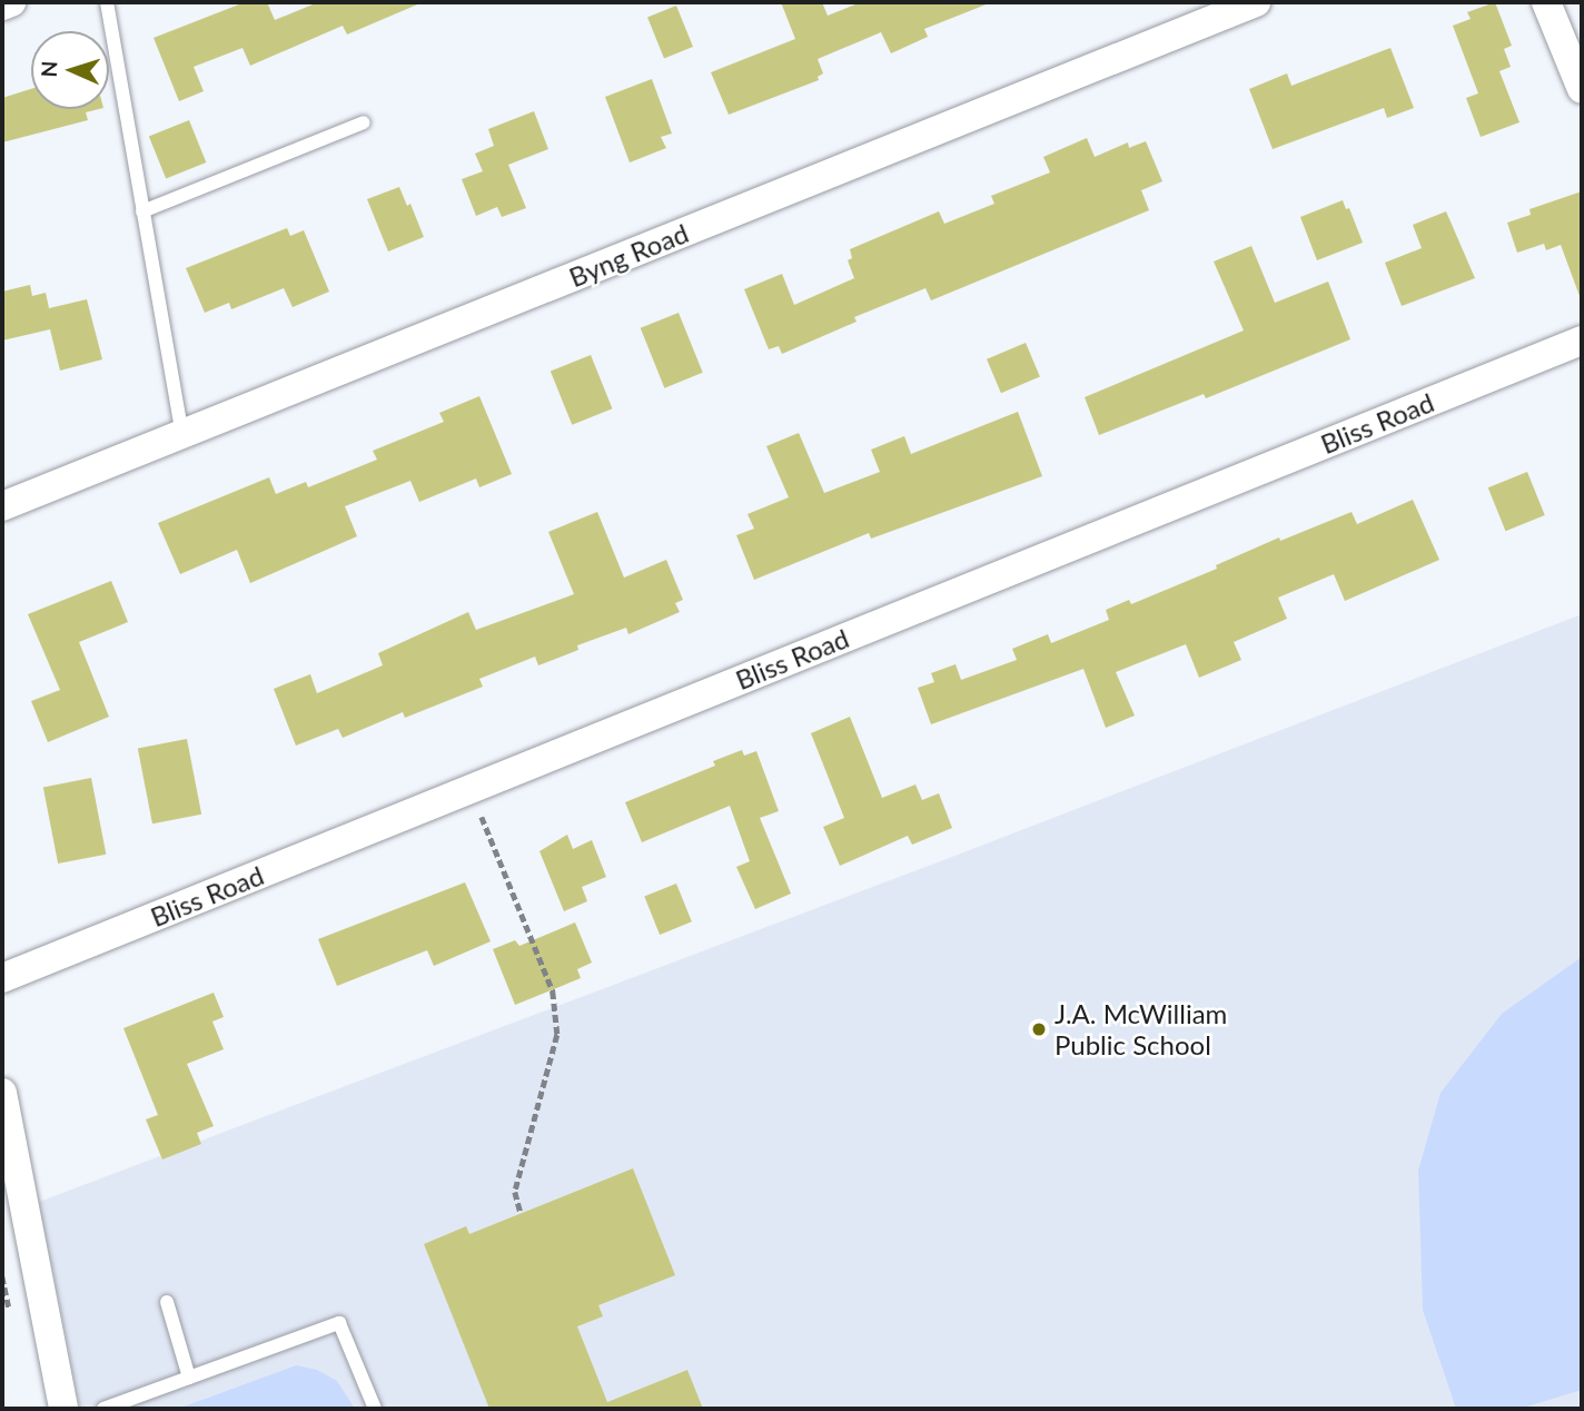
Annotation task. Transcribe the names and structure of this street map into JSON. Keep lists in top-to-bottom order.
{
  "streets": {
    "street": ["Byng Road", "Bliss Road"]
  },
  "places": ["J.A. McWilliam Public School"],
  "north": "left"
}
